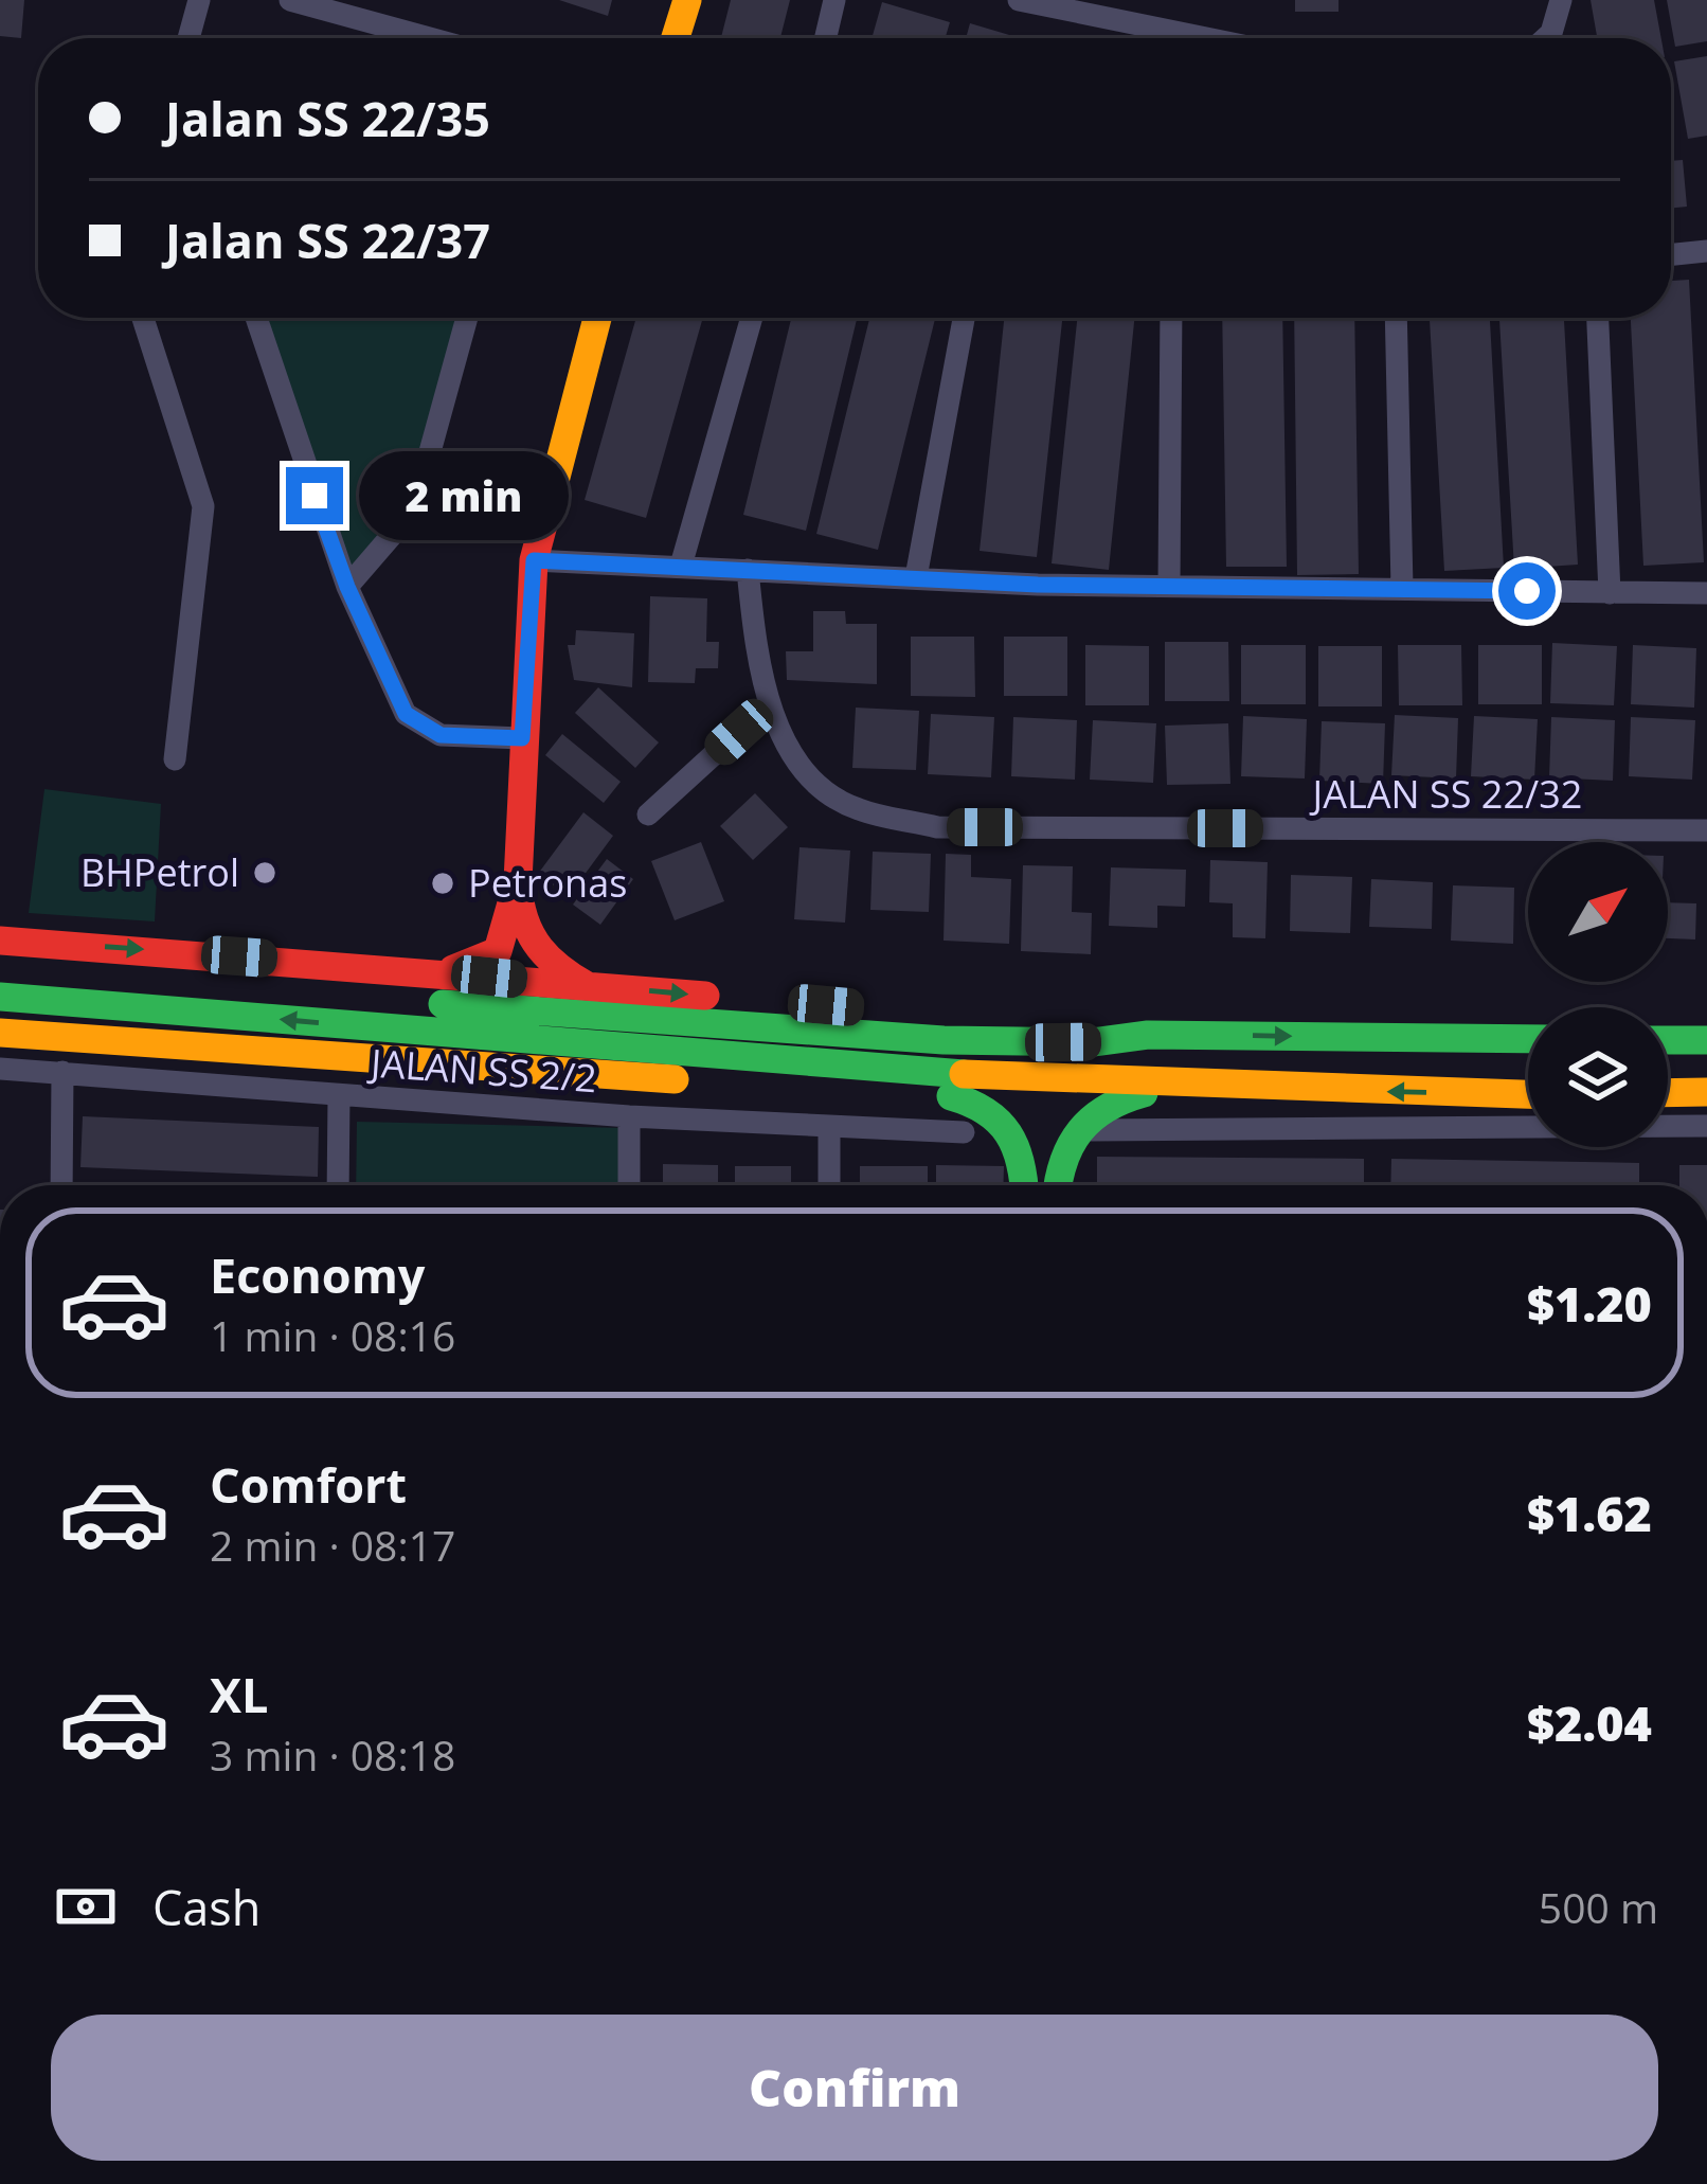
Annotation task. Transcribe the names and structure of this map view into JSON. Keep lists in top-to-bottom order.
{
  "streets": {
    "street": ["JALAN SS 22/32", "JALAN SS 2/2"]
  },
  "places": ["BHPetrol", "Petronas"],
  "north": "top right",
  "page": {
    "banner": ["Jalan SS 22/35", "Jalan SS 22/37"],
    "bubble": "2 min",
    "list": [
      {
        "name": "Economy",
        "note": "1 min · 08:16",
        "value": "$1.20"
      },
      {
        "name": "Comfort",
        "note": "2 min · 08:17",
        "value": "$1.62"
      },
      {
        "name": "XL",
        "note": "3 min · 08:18",
        "value": "$2.04"
      }
    ],
    "pay": ["Cash", "500 m"],
    "buttons": "Confirm"
  }
}
